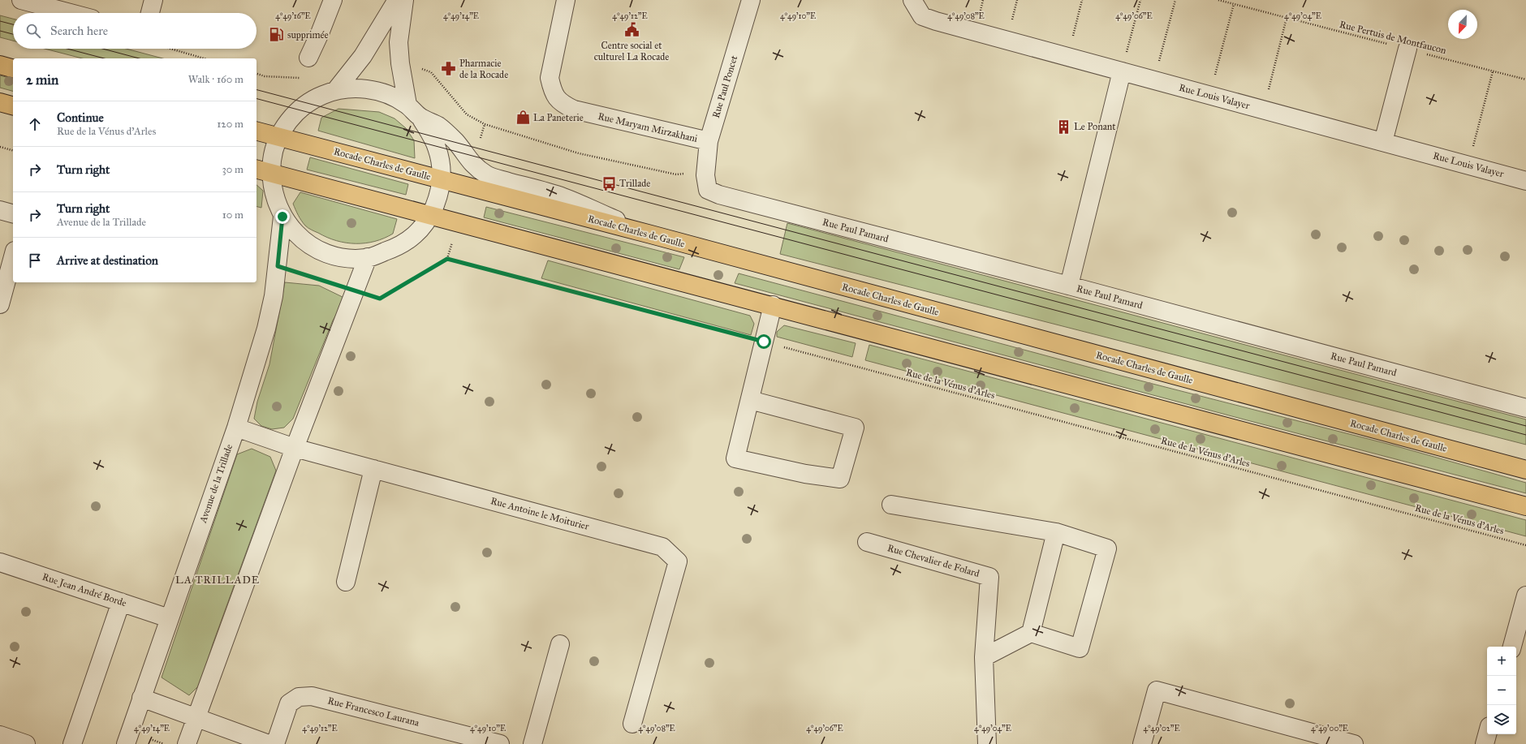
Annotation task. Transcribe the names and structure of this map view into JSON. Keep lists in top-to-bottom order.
{
  "streets": {
    "main road": ["Rocade Charles de Gaulle"],
    "street": [
      "Rue Paul Poncet",
      "Rue Louis Valayer",
      "Rue Maryam Mirzakhani",
      "Rue Paul Pamard",
      "Avenue de la Trillade",
      "Rue Antoine le Moiturier",
      "Rue Chevalier de Folard",
      "Rue Jean André Borde",
      "Rue Francesco Laurana"
    ],
    "path": ["Rue Pertuis de Montfaucon", "Rue de la Vénus d'Arles"]
  },
  "crossings": [
    ["Rue Paul Poncet", "Rue Maryam Mirzakhani"],
    ["Rue Paul Poncet", "Rue Paul Pamard"],
    ["Avenue de la Trillade", "Rue Antoine le Moiturier"],
    ["Avenue de la Trillade", "Rue Jean André Borde"]
  ],
  "districts": ["LA TRILLADE"],
  "places": {
    "public building": ["Centre social et culturel La Rocade"],
    "fuel station": ["supprimée"],
    "pharmacy": ["Pharmacie de la Rocade"],
    "shop": ["La Paneterie"],
    "building": ["Le Ponant"],
    "bus stop": ["Trillade"]
  },
  "north": "bottom left",
  "page": {
    "search": "Search here",
    "heading": ["2 min", "Walk · 160 m"],
    "list": [
      ["Continue", "Rue de la Vénus d'Arles", "120 m"],
      ["Turn right", "30 m"],
      ["Turn right", "Avenue de la Trillade", "10 m"],
      "Arrive at destination"
    ],
    "map_buttons": ["+", "−"]
  },
  "coordinates": [
    "4°49'14\"E",
    "4°49'10\"E",
    "4°49'08\"E",
    "4°49'06\"E",
    "4°49'04\"E",
    "4°49'16\"E",
    "4°49'12\"E",
    "4°49'02\"E",
    "4°49'00\"E"
  ]
}
